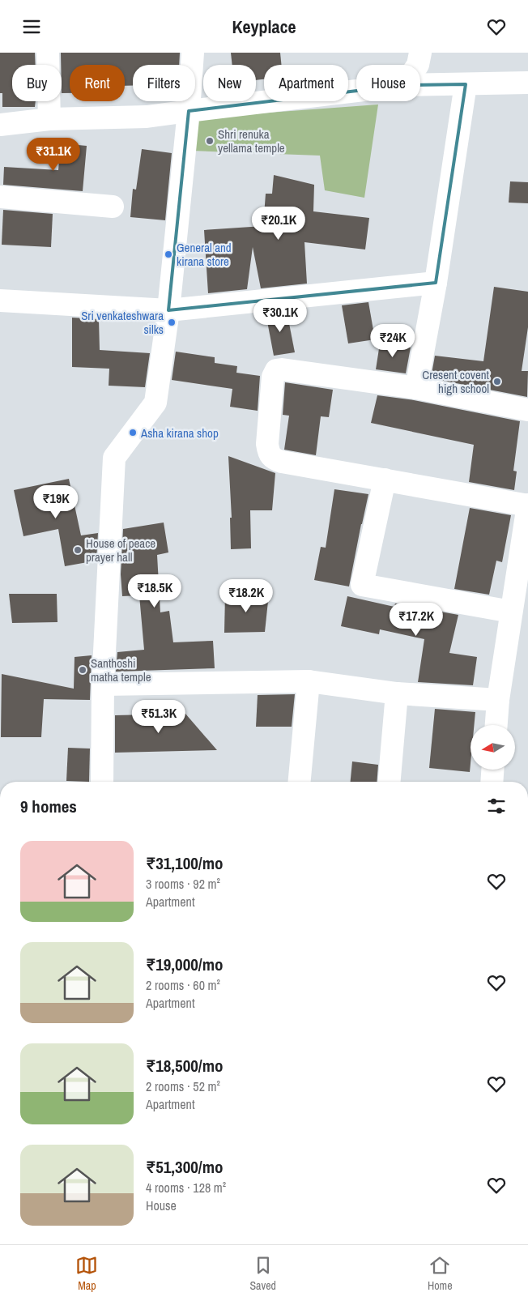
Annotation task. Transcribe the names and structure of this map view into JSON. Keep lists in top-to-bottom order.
{
  "places": [
    "Shri renuka yellama temple",
    "General and kirana store",
    "Sri venkateshwara silks",
    "Cresent covent high school",
    "Asha kirana shop",
    "House of peace prayer hall",
    "Santhoshi matha temple"
  ],
  "north": "left",
  "page": {
    "header": "Keyplace",
    "chip": [
      "Buy",
      "Rent",
      "Filters",
      "New",
      "Apartment",
      "House"
    ],
    "price": [
      "₹31.1K",
      "₹20.1K",
      "₹30.1K",
      "₹24K",
      "₹19K",
      "₹18.5K",
      "₹18.2K",
      "₹17.2K",
      "₹51.3K"
    ],
    "heading": "9 homes",
    "list": [
      {
        "name": "₹31,100/mo",
        "note": "3 rooms · 92 m² · Apartment"
      },
      {
        "name": "₹19,000/mo",
        "note": "2 rooms · 60 m² · Apartment"
      },
      {
        "name": "₹18,500/mo",
        "note": "2 rooms · 52 m² · Apartment"
      },
      {
        "name": "₹51,300/mo",
        "note": "4 rooms · 128 m² · House"
      }
    ],
    "tabs": ["Map", "Saved", "Home"]
  }
}
